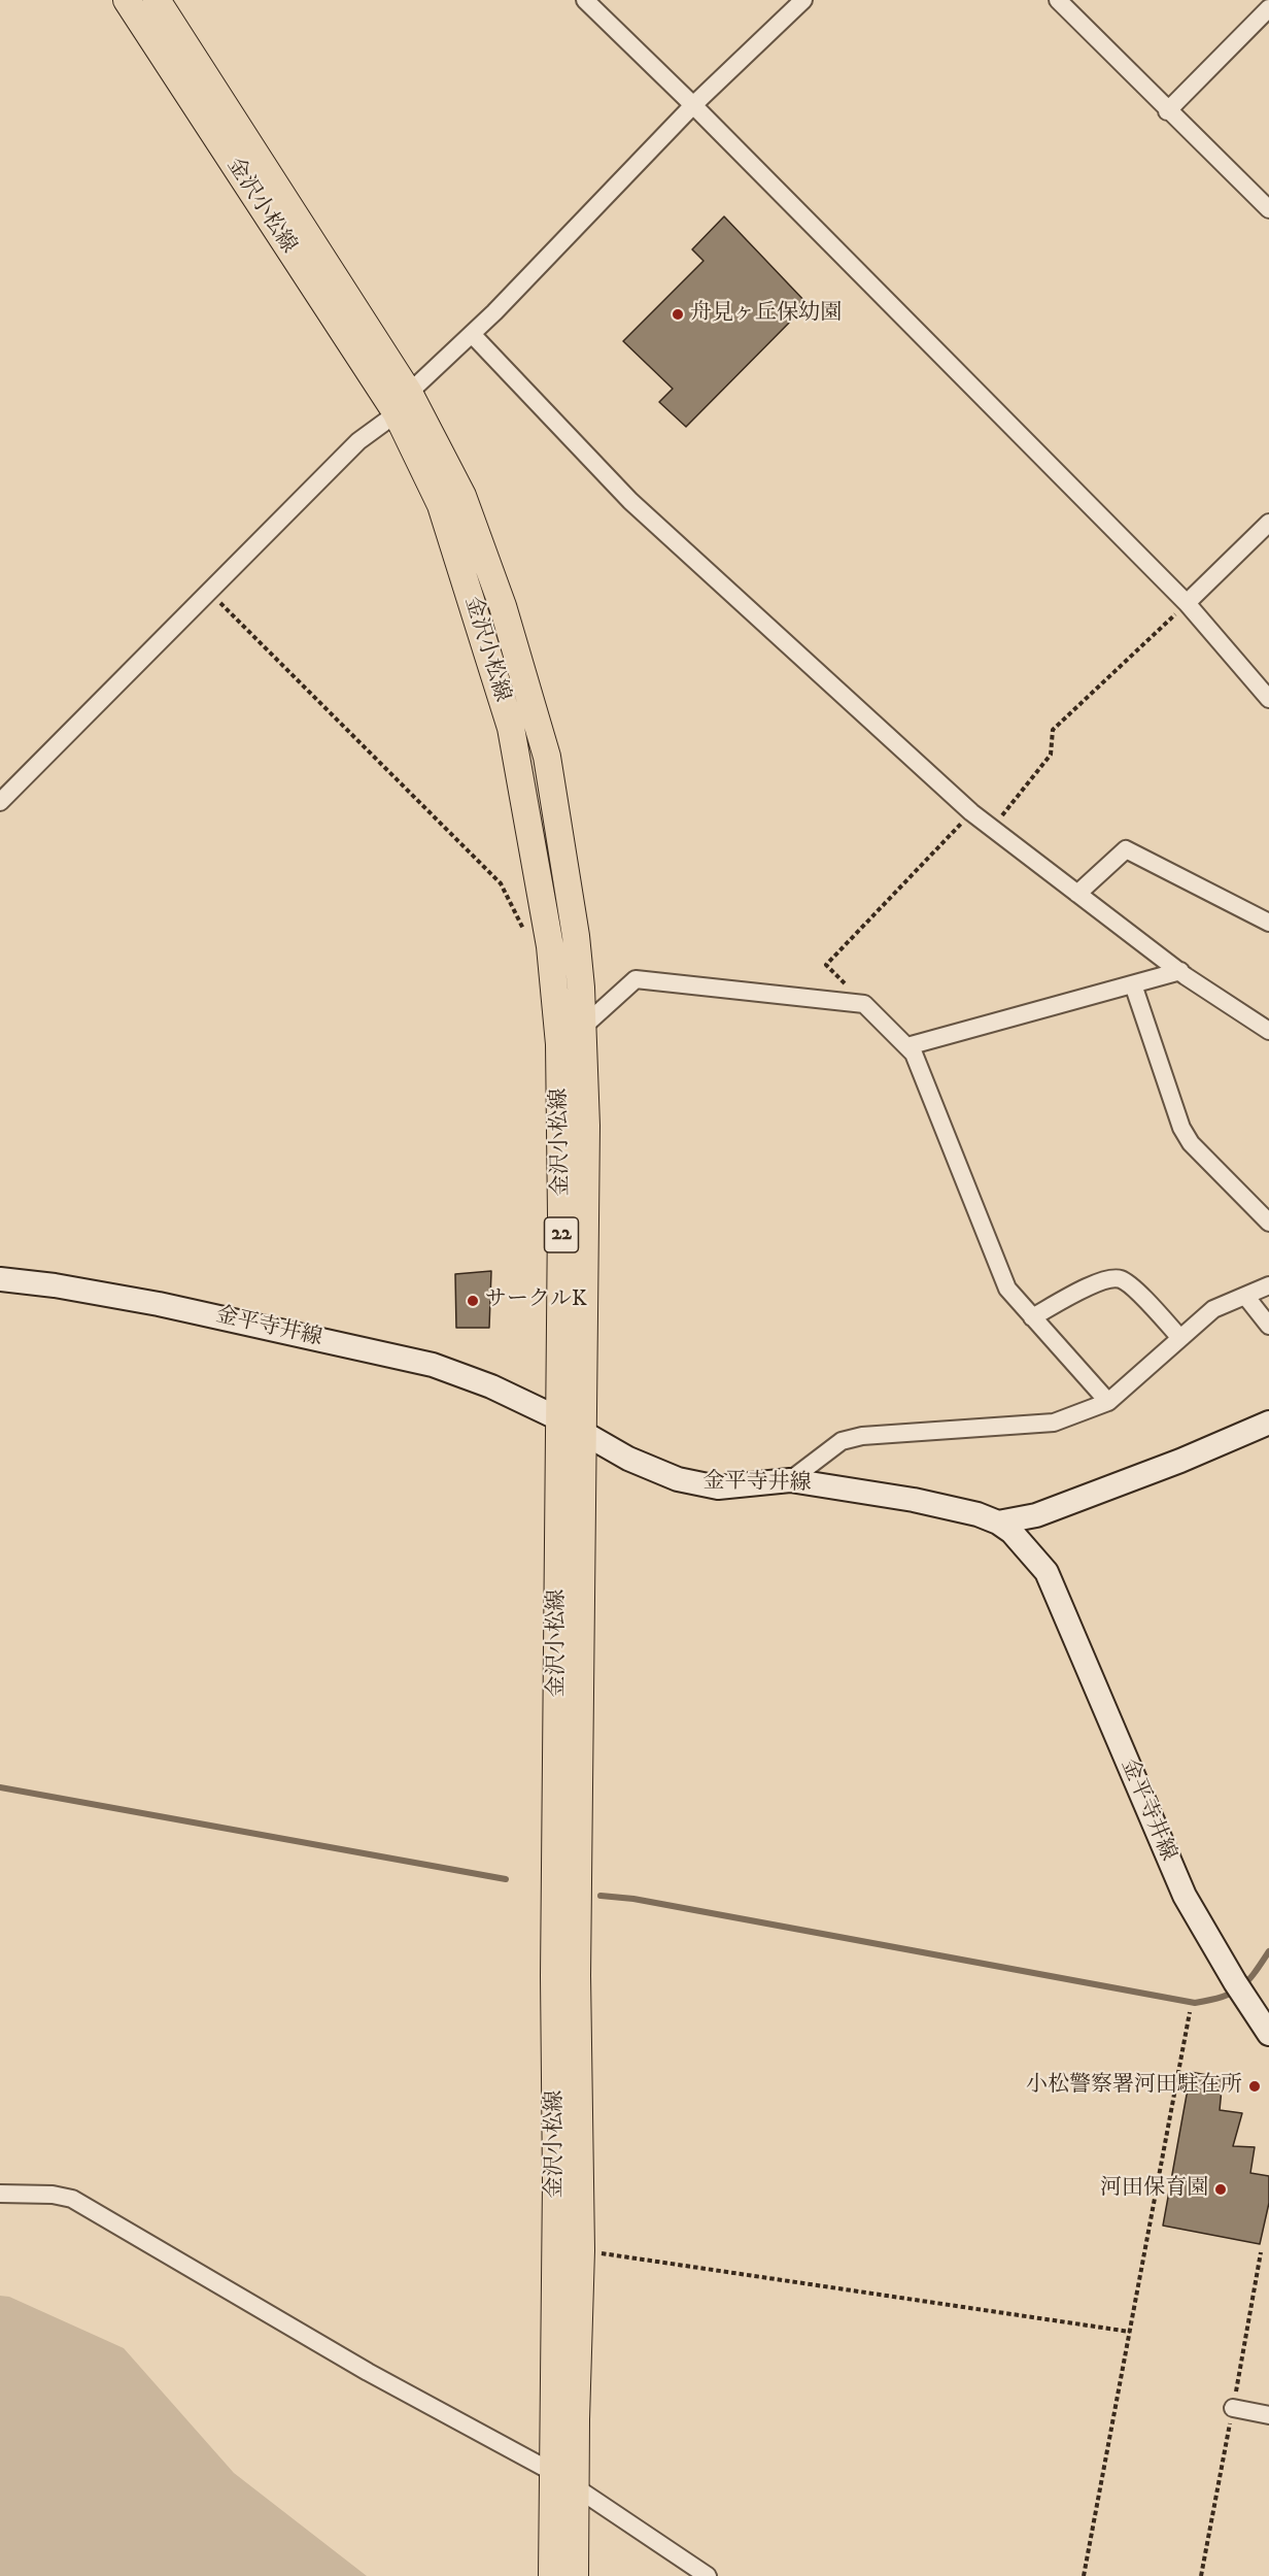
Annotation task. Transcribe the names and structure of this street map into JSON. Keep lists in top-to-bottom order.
{
  "streets": {
    "main road": ["金沢小松線", "22", "金平寺井線"]
  },
  "crossings": [
    ["金沢小松線", "金平寺井線"]
  ],
  "places": [
    "舟見ヶ丘保幼園",
    "サークルK",
    "小松警察署河田駐在所",
    "河田保育園"
  ]
}
